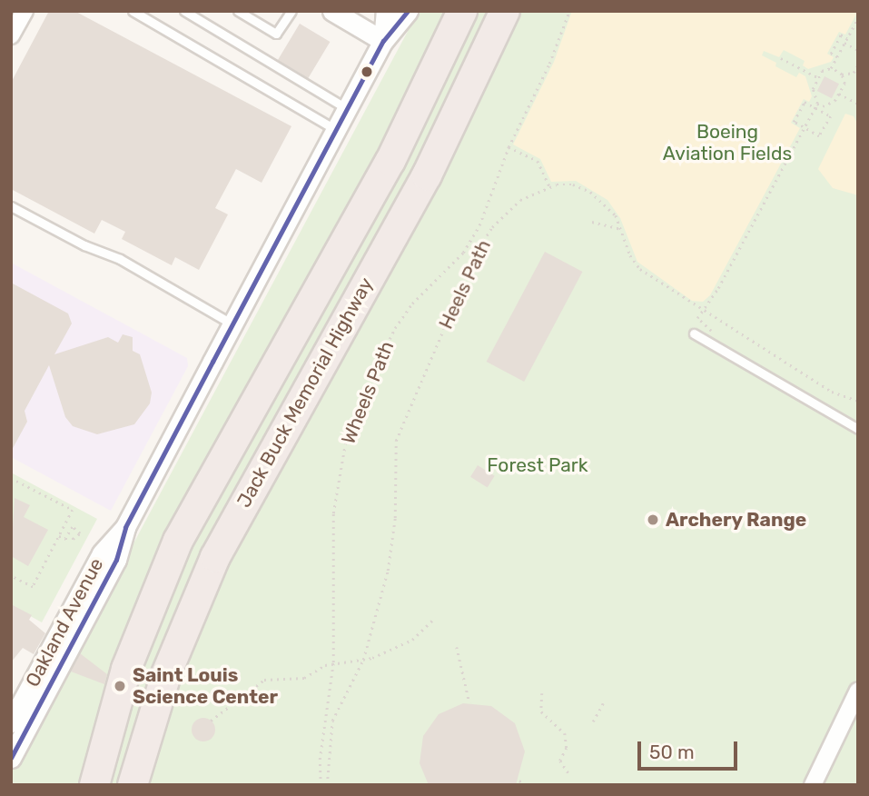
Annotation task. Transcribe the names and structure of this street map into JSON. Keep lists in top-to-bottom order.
{
  "streets": {
    "highway": ["Jack Buck Memorial Highway"],
    "street": ["Oakland Avenue"],
    "path": ["Heels Path", "Wheels Path"]
  },
  "parks": ["Boeing Aviation Fields", "Forest Park"],
  "places": ["Archery Range", "Saint Louis Science Center"],
  "scale_bar": "50 m"
}
